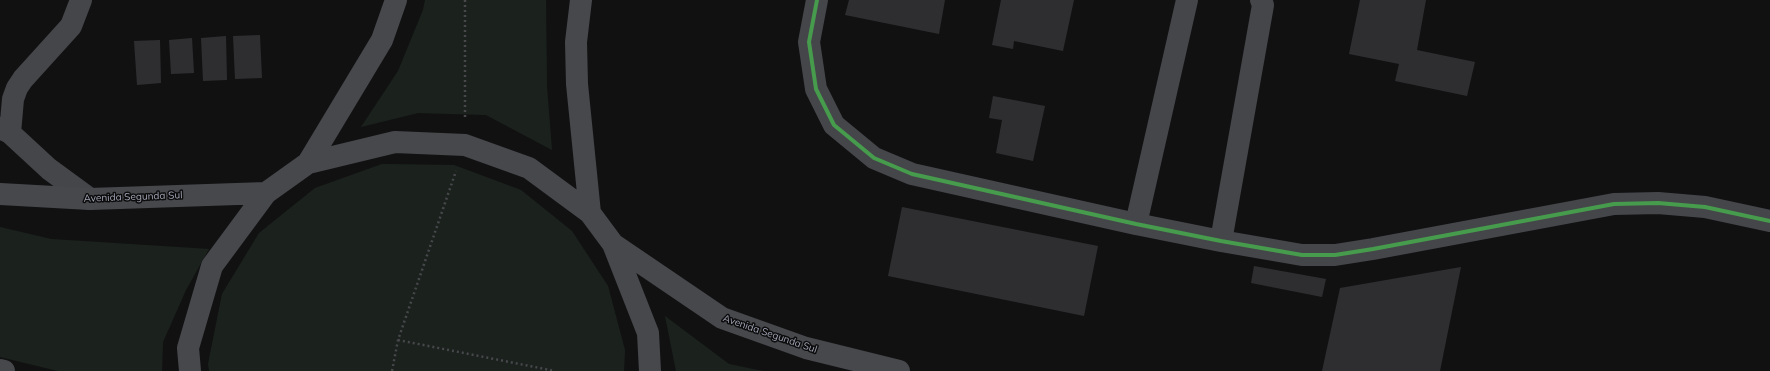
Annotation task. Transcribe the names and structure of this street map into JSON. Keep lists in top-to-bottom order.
{
  "streets": {
    "main road": ["Avenida Segunda Sul"]
  }
}
